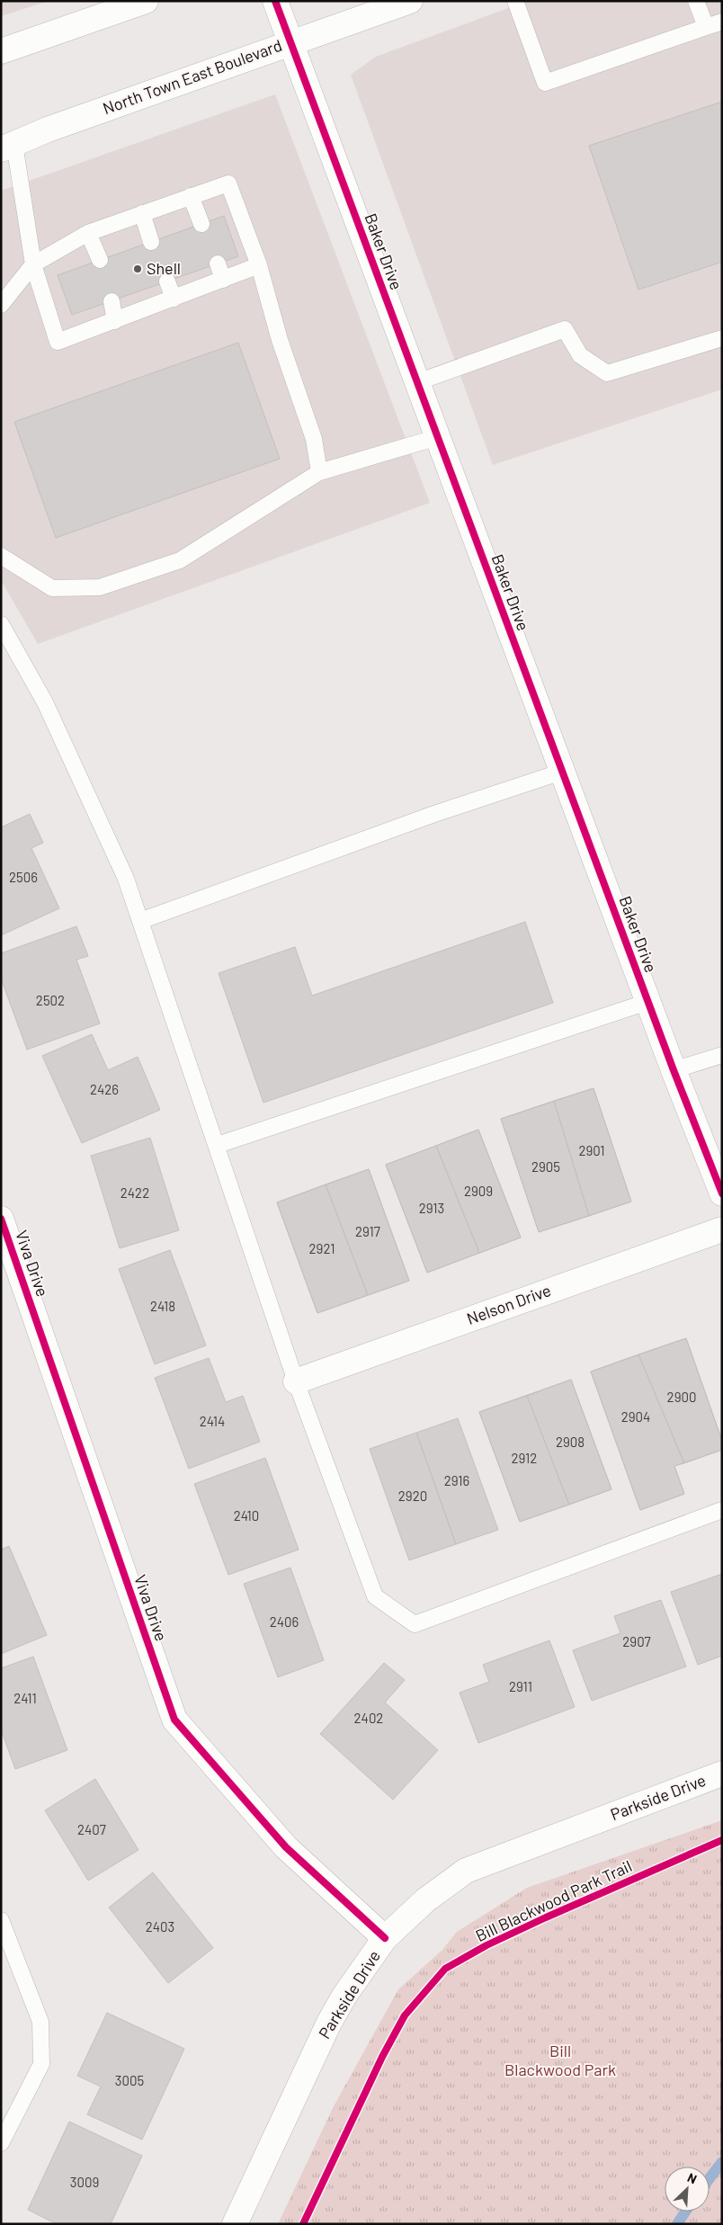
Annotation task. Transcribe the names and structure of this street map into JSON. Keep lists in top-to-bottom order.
{
  "streets": {
    "street": [
      "North Town East Boulevard",
      "Baker Drive",
      "Viva Drive",
      "Nelson Drive",
      "Parkside Drive"
    ],
    "cycle path": ["Bill Blackwood Park Trail"]
  },
  "crossings": [
    ["North Town East Boulevard", "Baker Drive"],
    ["Viva Drive", "Parkside Drive"]
  ],
  "parks": ["Bill Blackwood Park"],
  "places": ["Shell"],
  "house_numbers": [
    "2506",
    "2502",
    "2426",
    "2901",
    "2905",
    "2909",
    "2422",
    "2913",
    "2917",
    "2921",
    "2418",
    "2900",
    "2904",
    "2414",
    "2908",
    "2912",
    "2916",
    "2920",
    "2410",
    "2406",
    "2907",
    "2911",
    "2411",
    "2402",
    "2407",
    "2403",
    "3005",
    "3009"
  ],
  "north": "top right"
}
